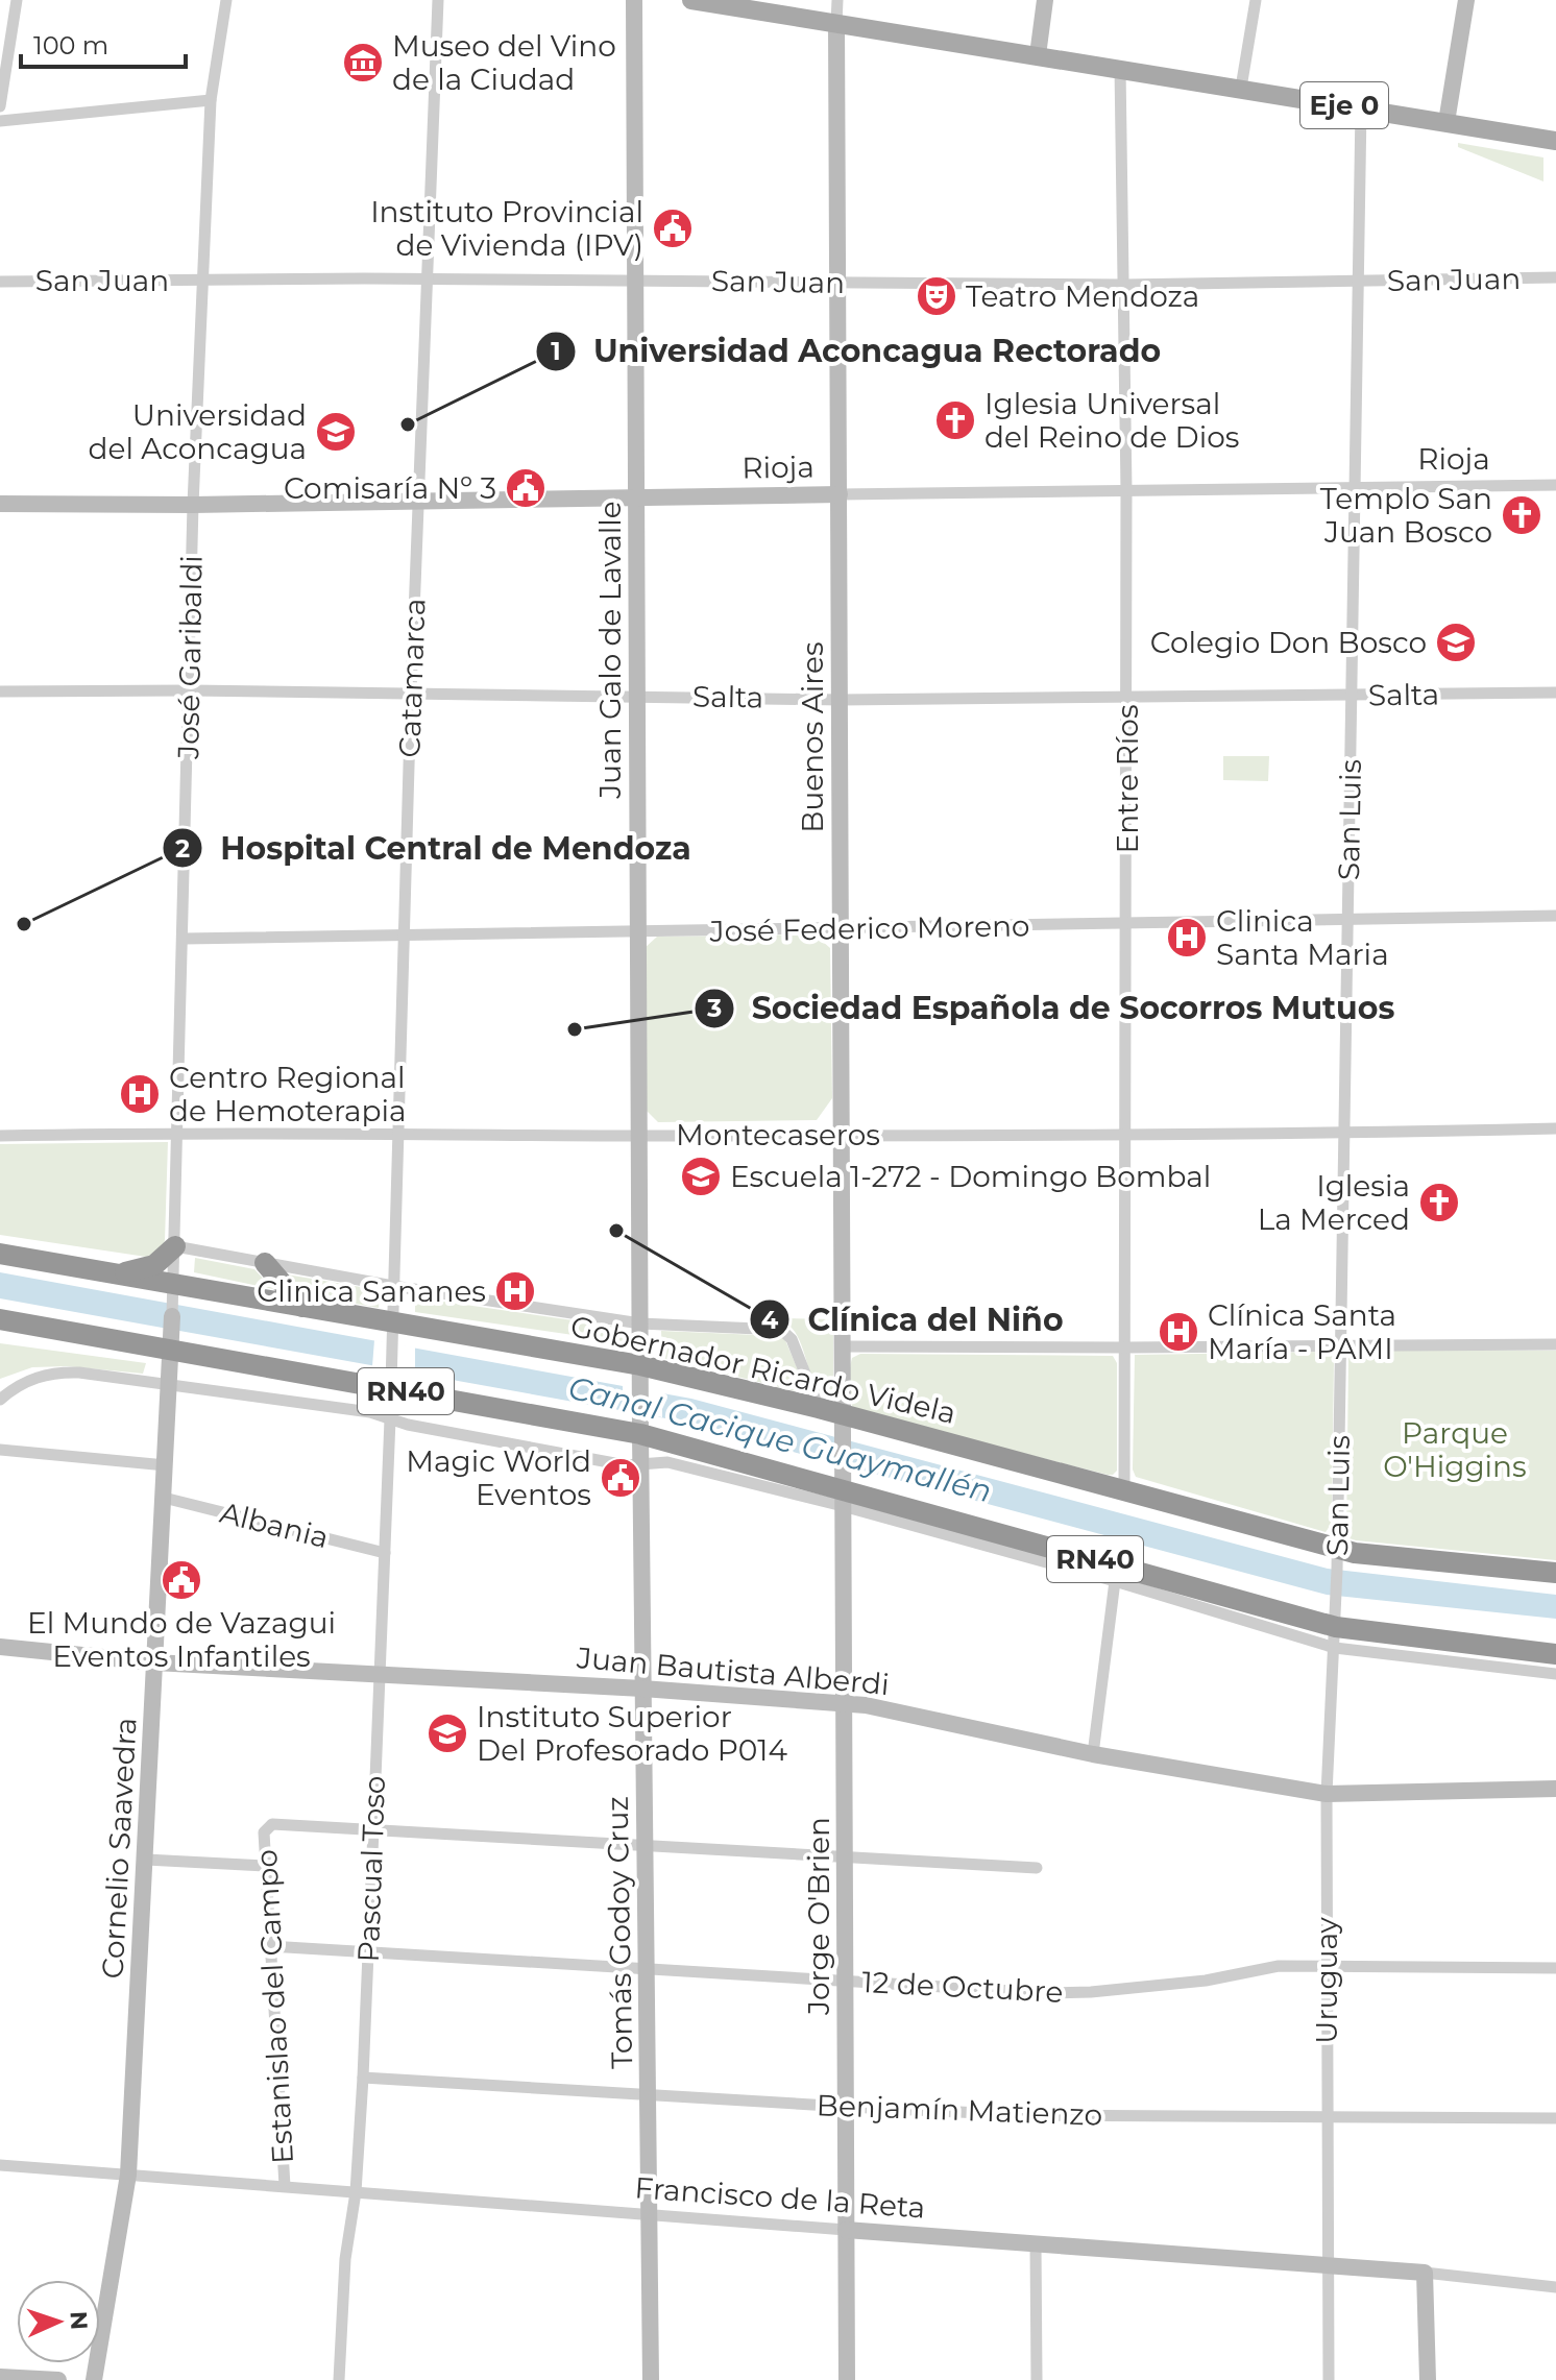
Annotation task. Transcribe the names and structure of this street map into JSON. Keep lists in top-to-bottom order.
{
  "streets": {
    "highway": ["Gobernador Ricardo Videla", "RN40"],
    "main road": ["Eje 0"],
    "street": [
      "San Juan",
      "Rioja",
      "Juan Galo de Lavalle",
      "José Garibaldi",
      "Catamarca",
      "Salta",
      "Buenos Aires",
      "Entre Ríos",
      "San Luis",
      "José Federico Moreno",
      "Montecaseros",
      "Albania",
      "Juan Bautista Alberdi",
      "Cornelio Saavedra",
      "Pascual Toso",
      "Jorge O'Brien",
      "Tomás Godoy Cruz",
      "Uruguay",
      "12 de Octubre",
      "Estanislao del Campo",
      "Benjamín Matienzo",
      "Francisco de la Reta"
    ]
  },
  "crossings": [
    ["Eje 0", "Buenos Aires"],
    ["Eje 0", "Entre Ríos"],
    ["Eje 0", "San Luis"],
    ["San Juan", "Juan Galo de Lavalle"],
    ["San Juan", "José Garibaldi"],
    ["San Juan", "Catamarca"],
    ["San Juan", "Buenos Aires"],
    ["San Juan", "Entre Ríos"],
    ["San Juan", "San Luis"],
    ["Rioja", "Juan Galo de Lavalle"],
    ["Rioja", "José Garibaldi"],
    ["Rioja", "Catamarca"],
    ["Rioja", "Buenos Aires"],
    ["Rioja", "Entre Ríos"],
    ["Rioja", "San Luis"],
    ["Juan Galo de Lavalle", "Salta"],
    ["Juan Galo de Lavalle", "José Federico Moreno"],
    ["Juan Galo de Lavalle", "Montecaseros"],
    ["Juan Galo de Lavalle", "Gobernador Ricardo Videla"],
    ["Juan Galo de Lavalle", "Tomás Godoy Cruz"],
    ["José Garibaldi", "Salta"],
    ["José Garibaldi", "José Federico Moreno"],
    ["José Garibaldi", "Montecaseros"],
    ["José Garibaldi", "Gobernador Ricardo Videla"],
    ["José Garibaldi", "Cornelio Saavedra"],
    ["Catamarca", "Salta"],
    ["Catamarca", "José Federico Moreno"],
    ["Catamarca", "Montecaseros"],
    ["Catamarca", "Gobernador Ricardo Videla"],
    ["Catamarca", "Pascual Toso"],
    ["Salta", "Buenos Aires"],
    ["Salta", "Entre Ríos"],
    ["Salta", "San Luis"],
    ["Buenos Aires", "José Federico Moreno"],
    ["Buenos Aires", "Montecaseros"],
    ["Buenos Aires", "Gobernador Ricardo Videla"],
    ["Buenos Aires", "Jorge O'Brien"],
    ["Entre Ríos", "José Federico Moreno"],
    ["Entre Ríos", "Montecaseros"],
    ["Entre Ríos", "Gobernador Ricardo Videla"],
    ["San Luis", "José Federico Moreno"],
    ["San Luis", "Montecaseros"],
    ["San Luis", "Gobernador Ricardo Videla"],
    ["San Luis", "Uruguay"],
    ["Gobernador Ricardo Videla", "Cornelio Saavedra"],
    ["Gobernador Ricardo Videla", "Pascual Toso"],
    ["Gobernador Ricardo Videla", "Jorge O'Brien"],
    ["Gobernador Ricardo Videla", "Tomás Godoy Cruz"],
    ["Gobernador Ricardo Videla", "Uruguay"],
    ["Albania", "Cornelio Saavedra"],
    ["Albania", "Pascual Toso"],
    ["Juan Bautista Alberdi", "Cornelio Saavedra"],
    ["Juan Bautista Alberdi", "Pascual Toso"],
    ["Juan Bautista Alberdi", "Jorge O'Brien"],
    ["Juan Bautista Alberdi", "Tomás Godoy Cruz"],
    ["Juan Bautista Alberdi", "Uruguay"],
    ["Cornelio Saavedra", "Francisco de la Reta"],
    ["Pascual Toso", "12 de Octubre"],
    ["Pascual Toso", "Estanislao del Campo"],
    ["Pascual Toso", "Benjamín Matienzo"],
    ["Pascual Toso", "Francisco de la Reta"],
    ["Jorge O'Brien", "12 de Octubre"],
    ["Jorge O'Brien", "Benjamín Matienzo"],
    ["Jorge O'Brien", "Francisco de la Reta"],
    ["Tomás Godoy Cruz", "12 de Octubre"],
    ["Tomás Godoy Cruz", "Benjamín Matienzo"],
    ["Tomás Godoy Cruz", "Francisco de la Reta"],
    ["Uruguay", "12 de Octubre"],
    ["Uruguay", "Benjamín Matienzo"],
    ["Uruguay", "Francisco de la Reta"],
    ["12 de Octubre", "Estanislao del Campo"],
    ["Estanislao del Campo", "Francisco de la Reta"]
  ],
  "water": ["Canal Cacique Guaymallén"],
  "parks": ["Parque O'Higgins"],
  "places": {
    "museum": ["Museo del Vino de la Ciudad"],
    "public building": [
      "Instituto Provincial de Vivienda (IPV)",
      "Comisaría Nº 3",
      "Magic World Eventos",
      "El Mundo de Vazagui Eventos Infantiles"
    ],
    "theatre": ["Teatro Mendoza"],
    "church": ["Iglesia Universal del Reino de Dios", "Templo San Juan Bosco", "Iglesia La Merced"],
    "other": [
      "Universidad Aconcagua Rectorado",
      "Hospital Central de Mendoza",
      "Sociedad Española de Socorros Mutuos",
      "Clínica del Niño"
    ],
    "school or university": [
      "Universidad del Aconcagua",
      "Colegio Don Bosco",
      "Escuela 1-272 - Domingo Bombal",
      "Instituto Superior Del Profesorado P014"
    ],
    "hospital": [
      "Clinica Santa Maria",
      "Centro Regional de Hemoterapia",
      "Clinica Sananes",
      "Clínica Santa María - PAMI"
    ]
  },
  "scale_bar": "100 m",
  "north": "right"
}
